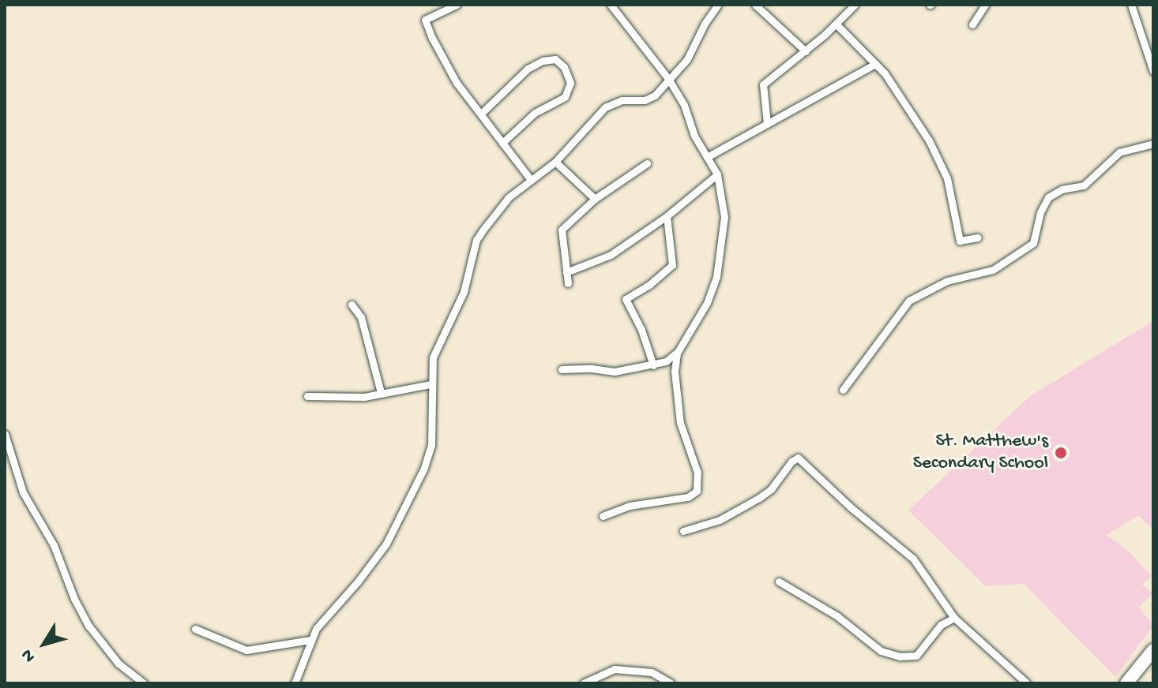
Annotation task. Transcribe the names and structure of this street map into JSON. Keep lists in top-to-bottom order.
{
  "places": ["St. Matthew's Secondary School"],
  "north": "bottom left"
}
